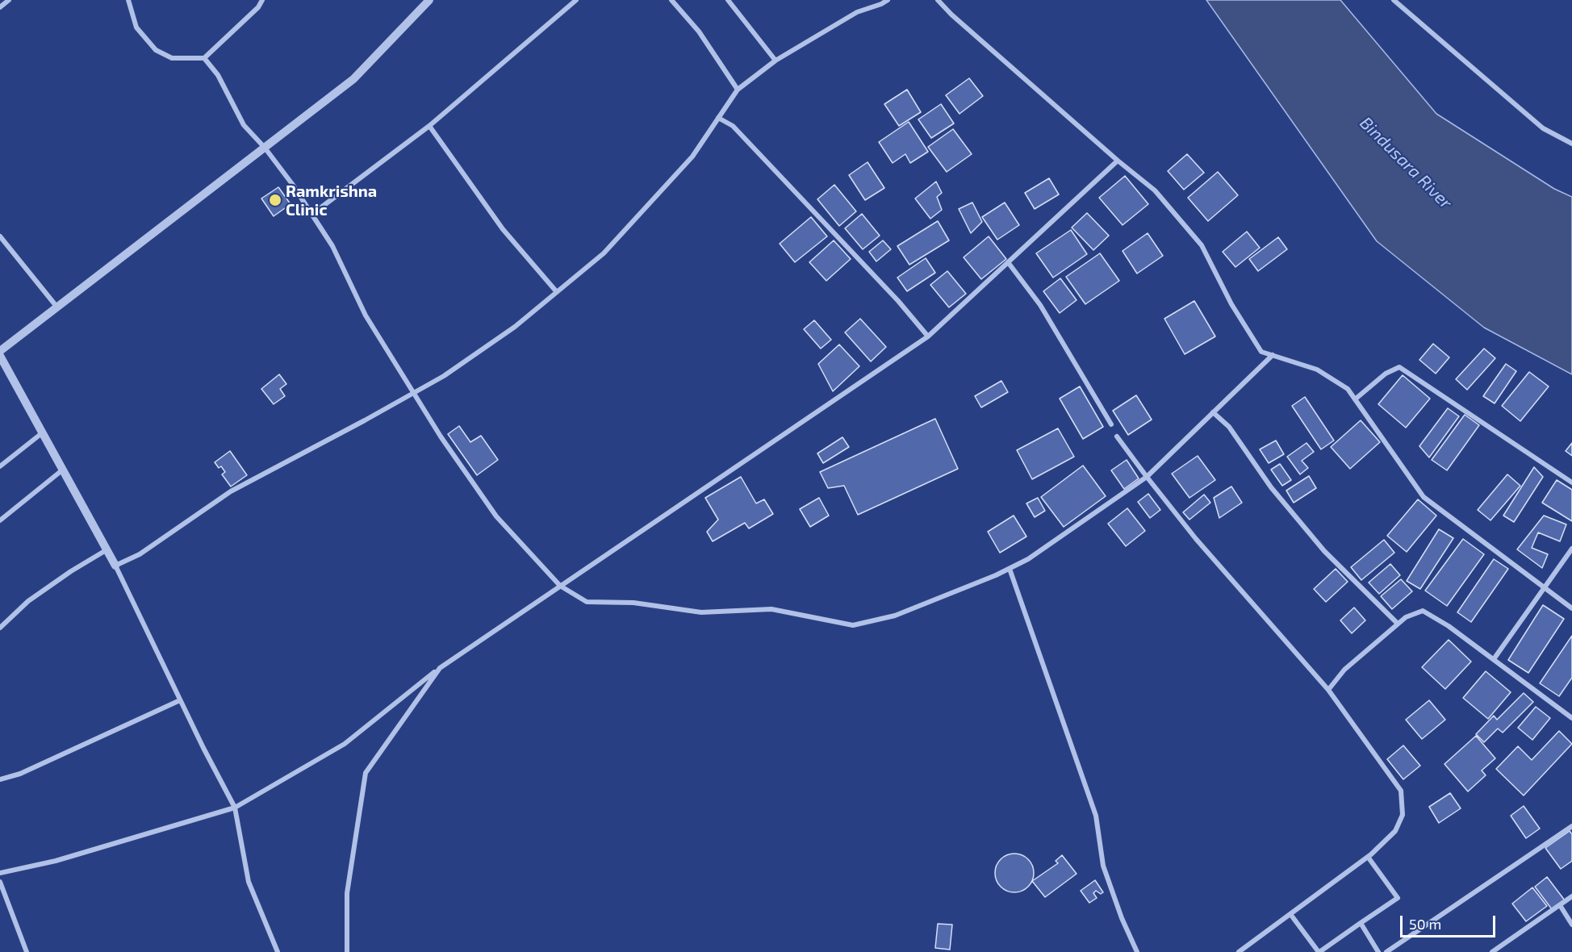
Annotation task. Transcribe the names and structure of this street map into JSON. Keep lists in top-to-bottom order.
{
  "water": ["Bindusara River"],
  "places": ["Ramkrishna Clinic"],
  "scale_bar": "50 m"
}
